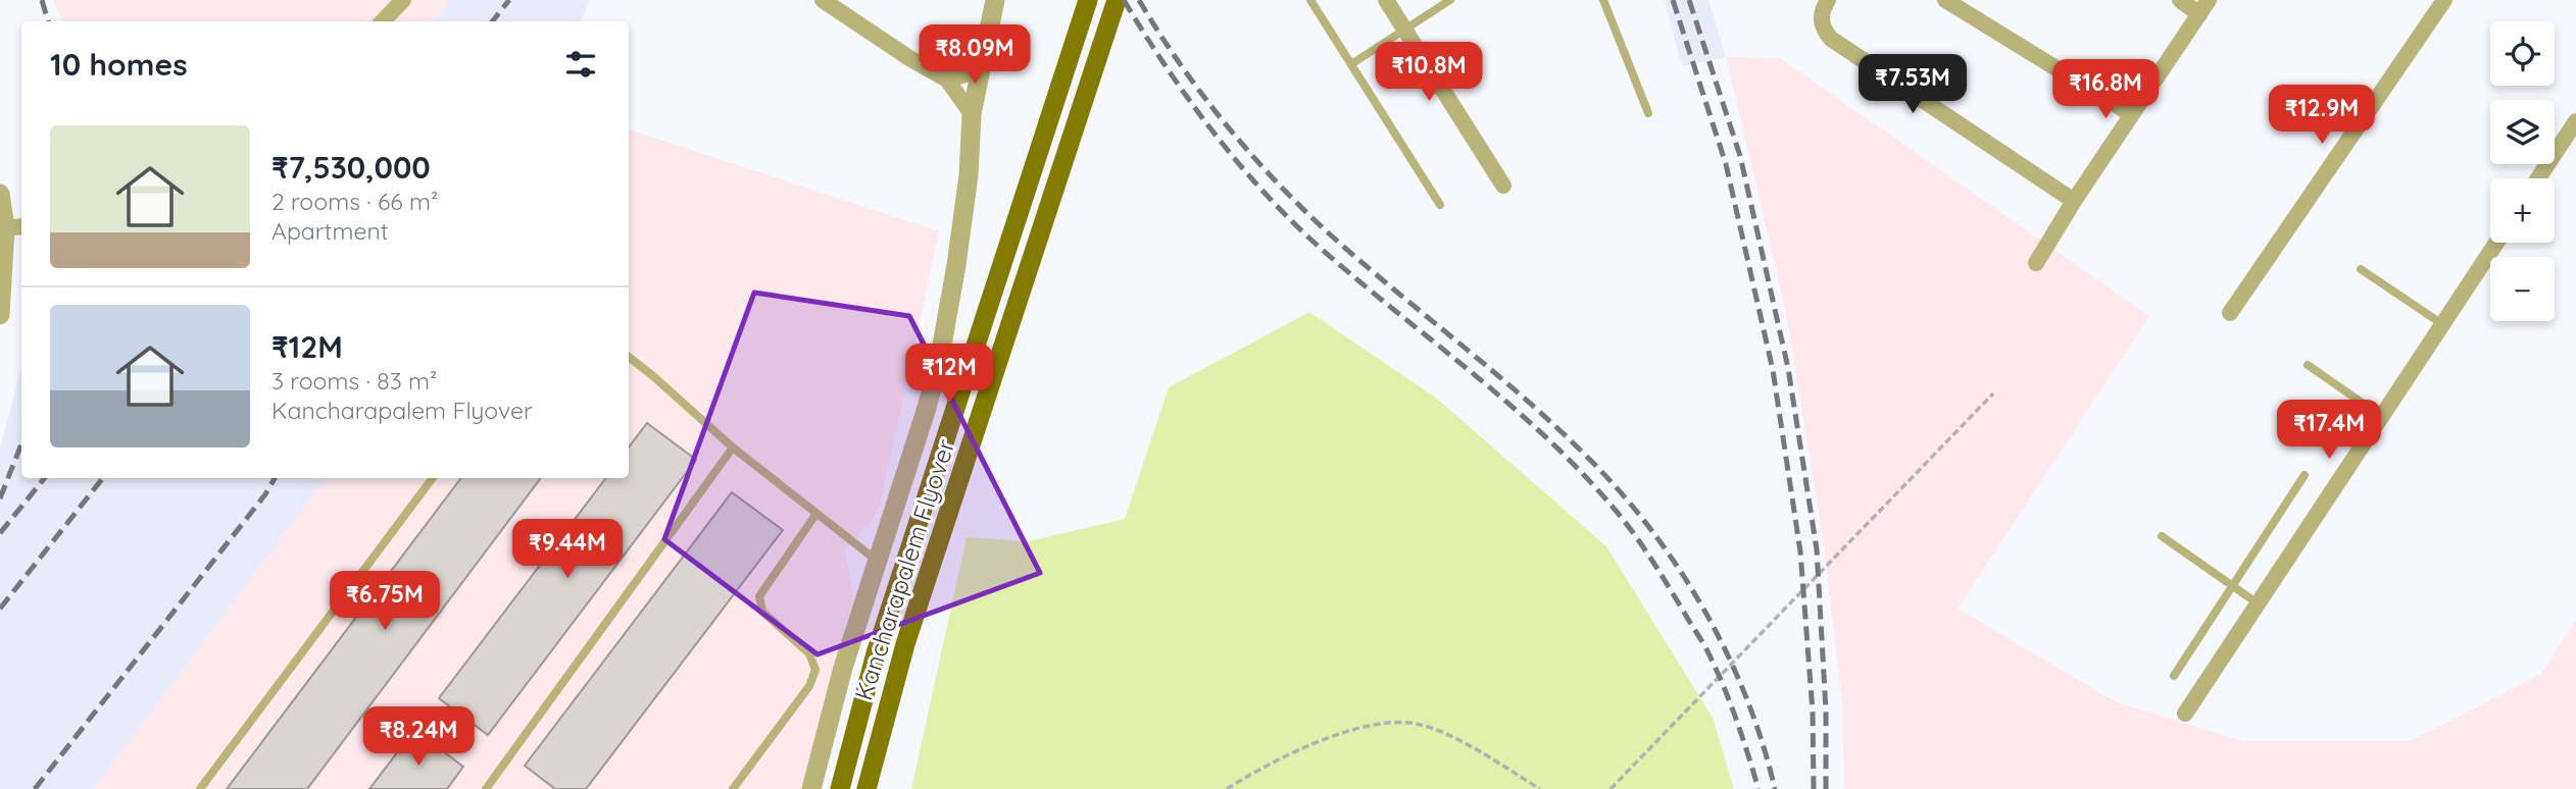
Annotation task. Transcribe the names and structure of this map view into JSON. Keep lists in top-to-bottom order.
{
  "streets": {
    "main road": ["Kancharapalem Flyover"]
  },
  "page": {
    "map_buttons": ["+", "−"],
    "heading": "10 homes",
    "price": [
      "₹8.09M",
      "₹10.8M",
      "₹7.53M",
      "₹16.8M",
      "₹12.9M",
      "₹12M",
      "₹17.4M",
      "₹9.44M",
      "₹6.75M",
      "₹8.24M"
    ],
    "list": [
      {
        "name": "₹7,530,000",
        "note": "2 rooms · 66 m² · Apartment"
      },
      {
        "name": "₹12M",
        "note": "3 rooms · 83 m² · Kancharapalem Flyover"
      }
    ]
  }
}
